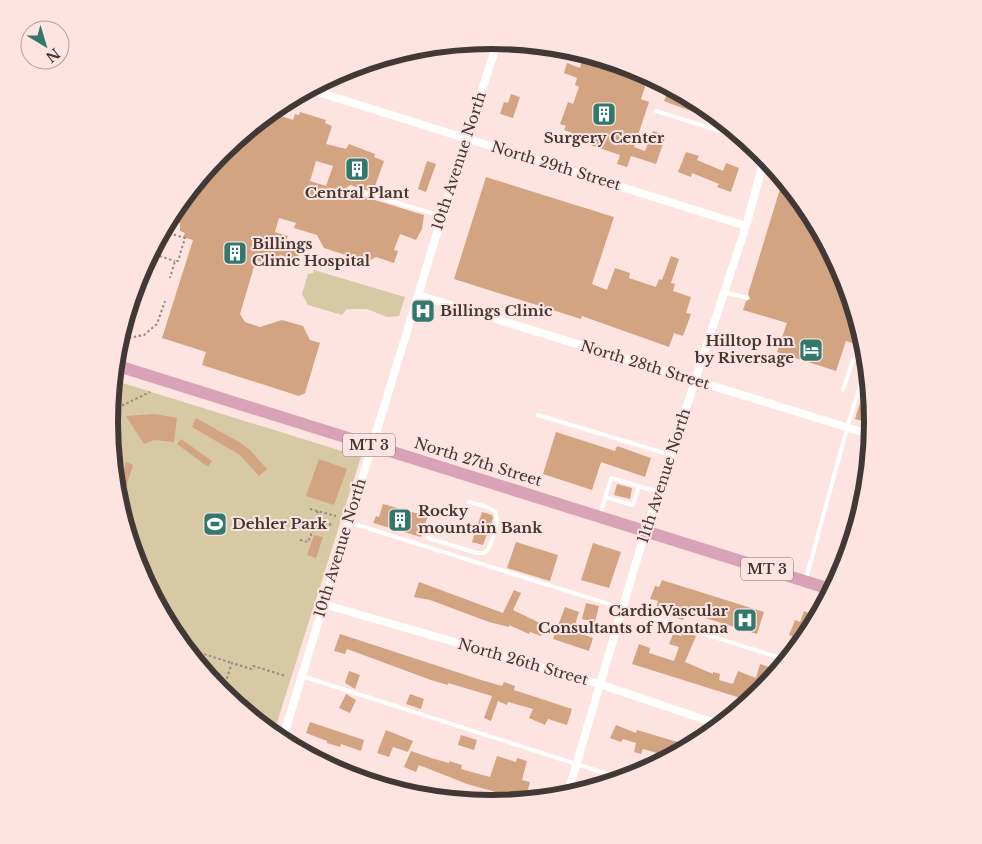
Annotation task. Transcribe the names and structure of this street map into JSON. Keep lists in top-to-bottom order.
{
  "streets": {
    "main road": ["MT 3", "North 27th Street"],
    "street": [
      "10th Avenue North",
      "North 29th Street",
      "North 28th Street",
      "11th Avenue North",
      "North 26th Street"
    ]
  },
  "crossings": [
    ["10th Avenue North", "North 29th Street"],
    ["10th Avenue North", "North 28th Street"],
    ["10th Avenue North", "North 27th Street"],
    ["10th Avenue North", "North 26th Street"],
    ["North 29th Street", "11th Avenue North"],
    ["North 28th Street", "11th Avenue North"],
    ["North 27th Street", "11th Avenue North"],
    ["11th Avenue North", "North 26th Street"]
  ],
  "places": {
    "building": [
      "Surgery Center",
      "Central Plant",
      "Billings Clinic Hospital",
      "Rocky mountain Bank"
    ],
    "hospital": ["Billings Clinic", "CardioVascular Consultants of Montana"],
    "hotel": ["Hilltop Inn by Riversage"],
    "sports": ["Dehler Park"]
  },
  "north": "bottom right"
}
